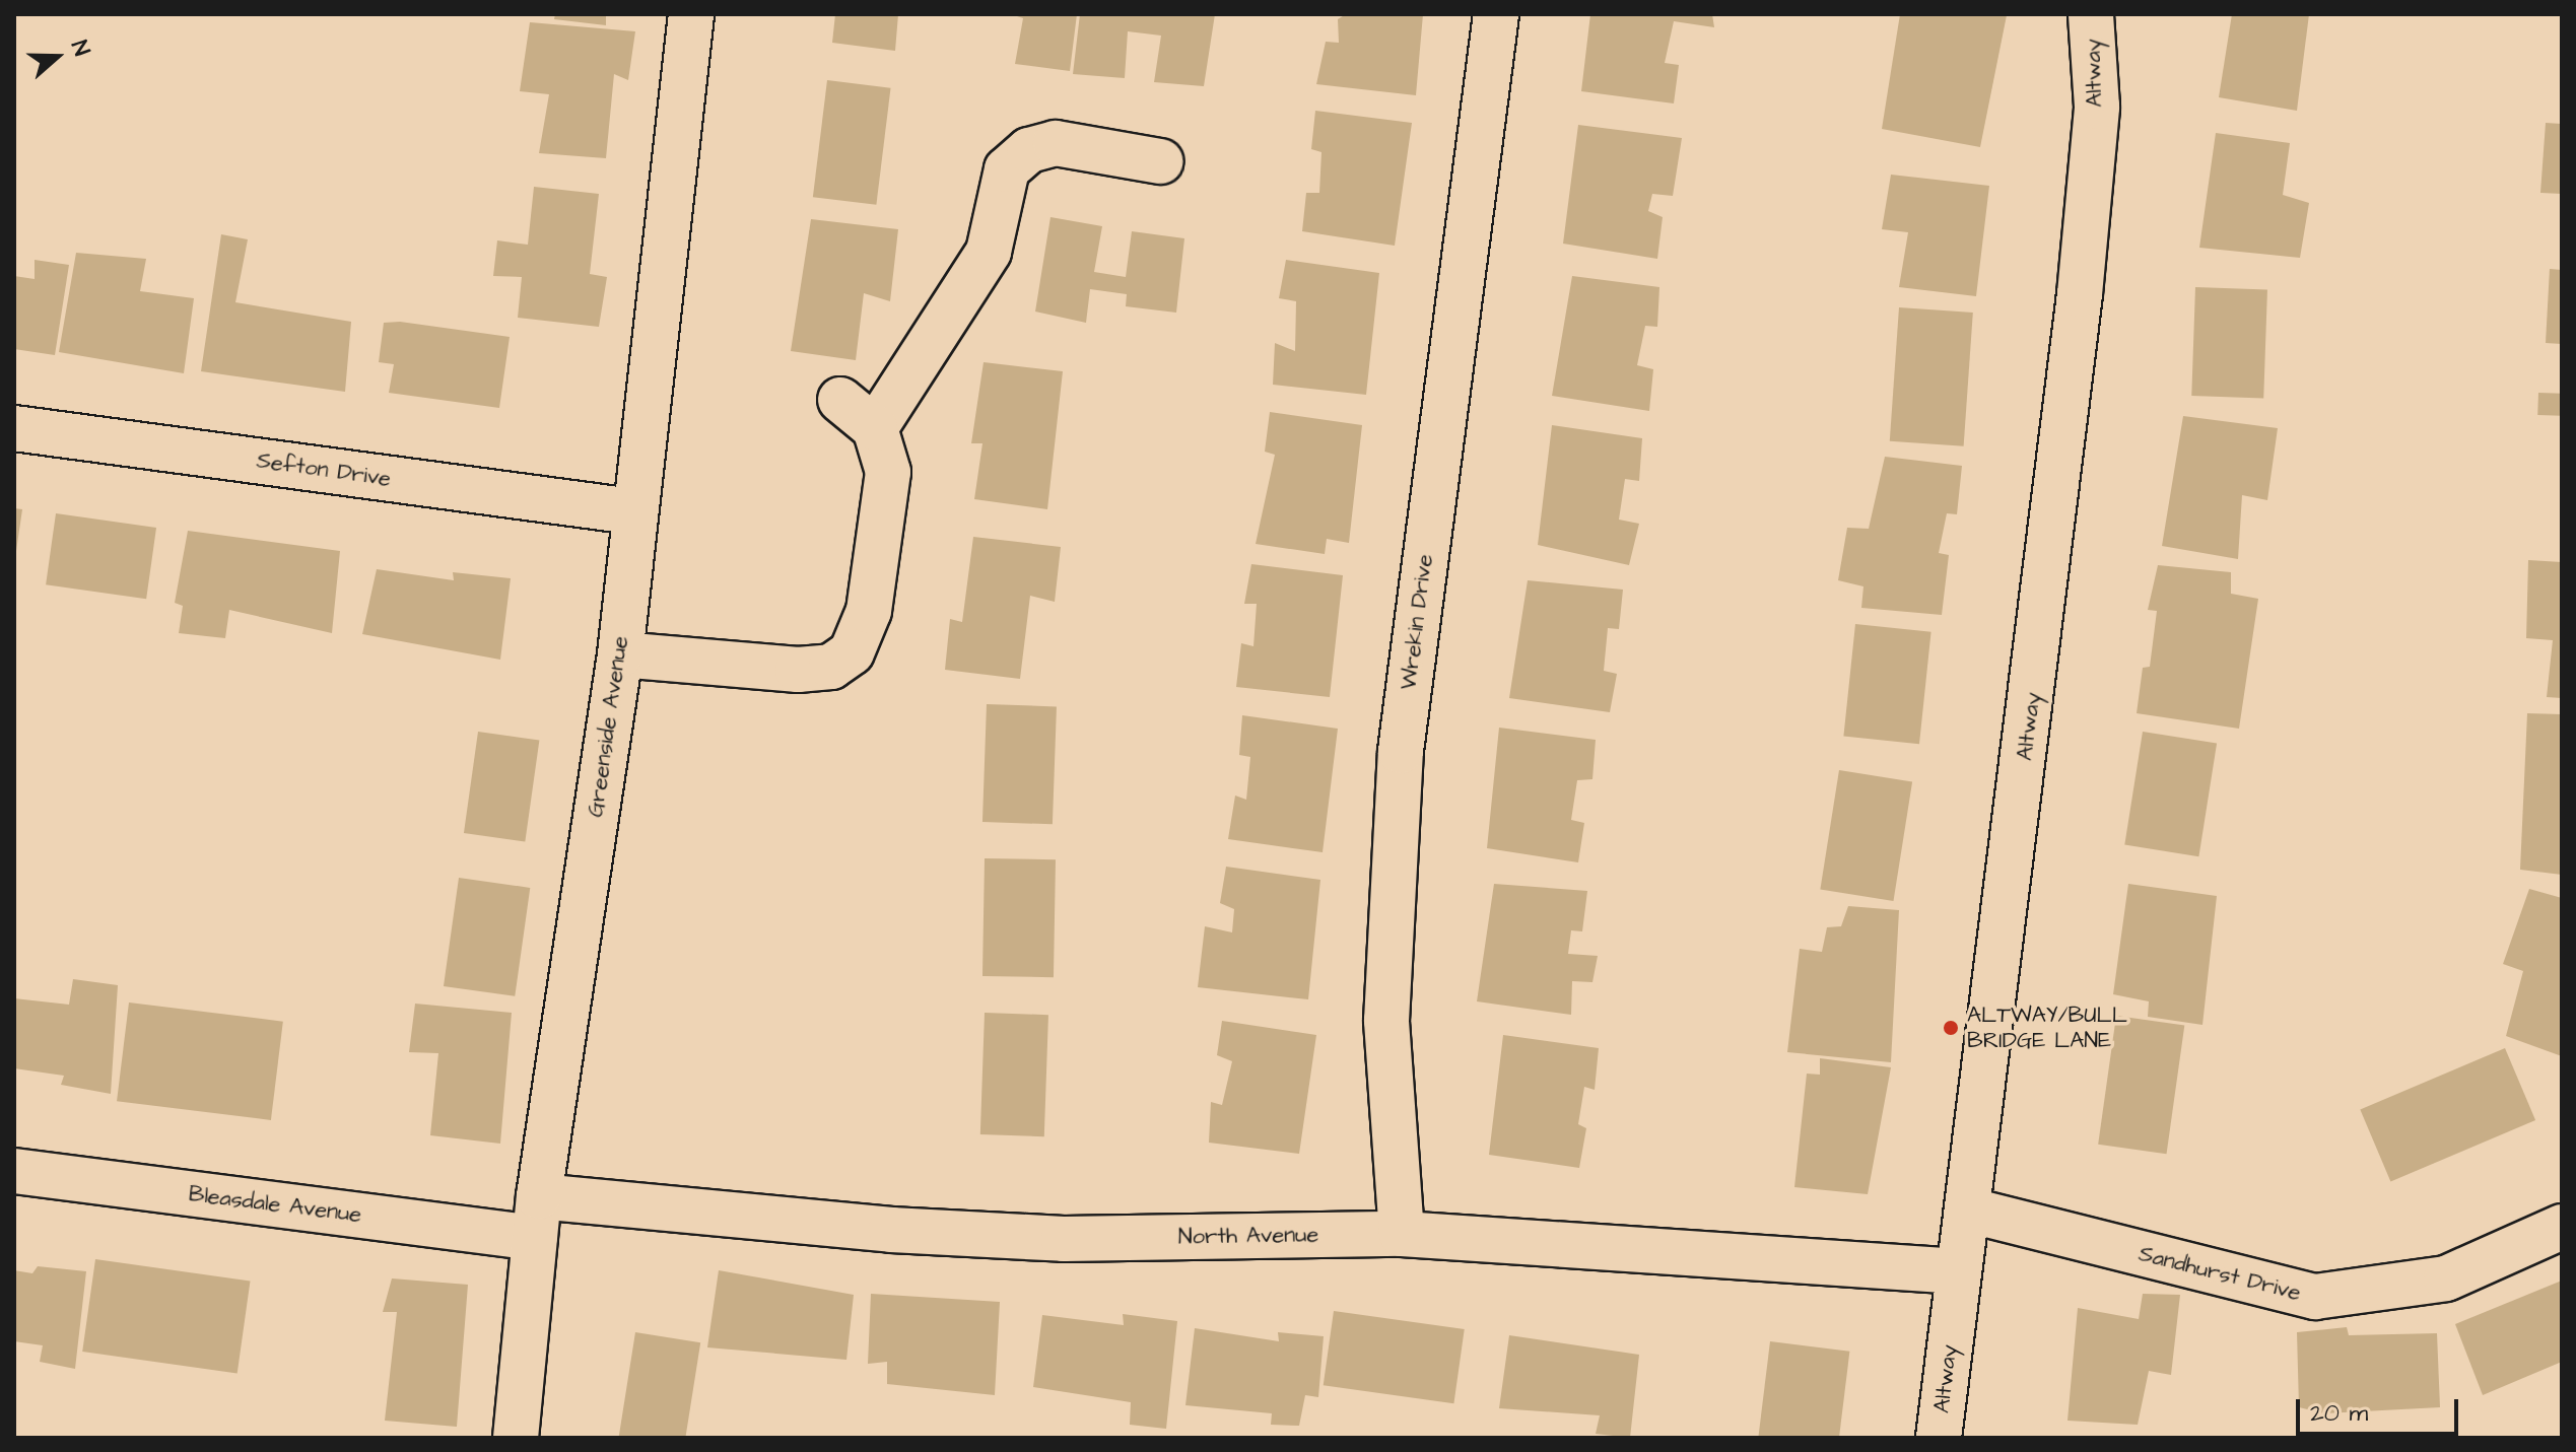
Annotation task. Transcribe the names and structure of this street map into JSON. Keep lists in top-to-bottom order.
{
  "streets": {
    "street": [
      "Altway",
      "Sefton Drive",
      "Wrekin Drive",
      "Greenside Avenue",
      "Bleasdale Avenue",
      "North Avenue",
      "Sandhurst Drive"
    ]
  },
  "crossings": [
    ["Altway", "North Avenue"],
    ["Altway", "Sandhurst Drive"],
    ["Sefton Drive", "Greenside Avenue"],
    ["Wrekin Drive", "North Avenue"],
    ["Greenside Avenue", "Bleasdale Avenue"],
    ["Greenside Avenue", "North Avenue"],
    ["Bleasdale Avenue", "North Avenue"]
  ],
  "places": ["ALTWAY/BULL BRIDGE LANE"],
  "scale_bar": "20 m",
  "north": "right"
}
